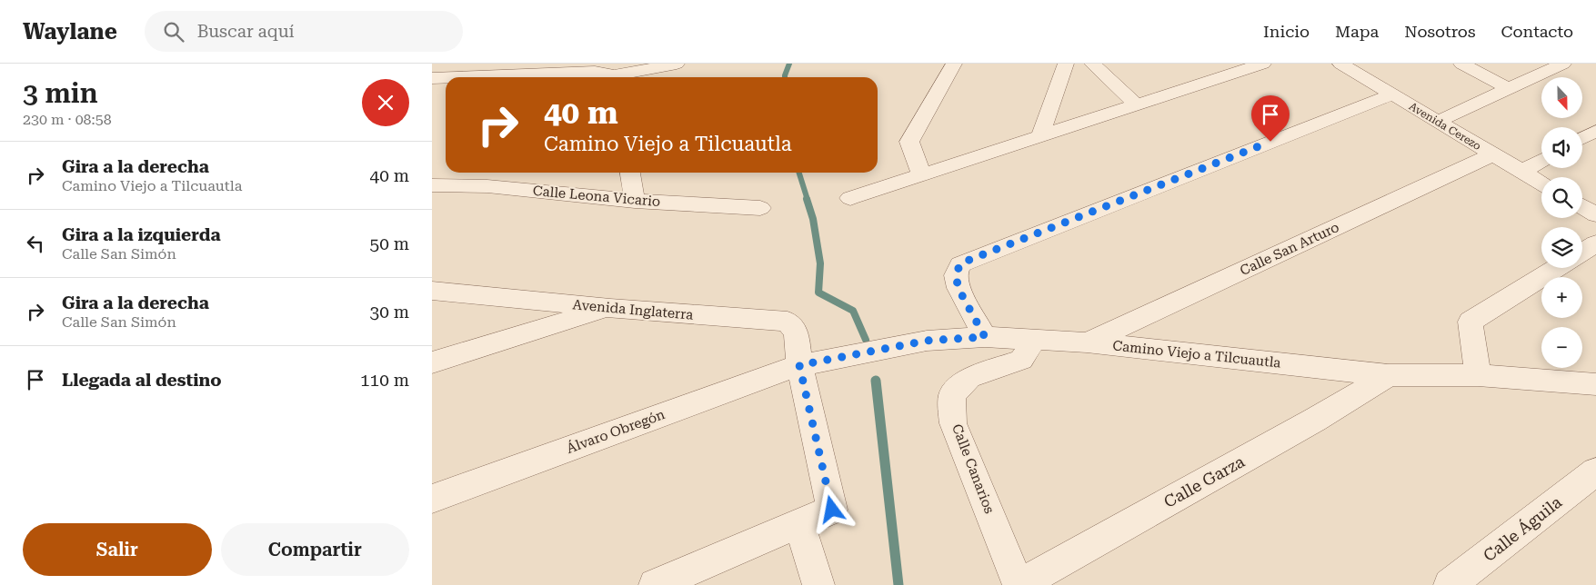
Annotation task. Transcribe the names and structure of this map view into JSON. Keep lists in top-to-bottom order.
{
  "streets": {
    "street": [
      "Avenida Cerezo",
      "Calle Leona Vicario",
      "Calle San Arturo",
      "Avenida Inglaterra",
      "Camino Viejo a Tilcuautla",
      "Álvaro Obregón",
      "Calle Canarios",
      "Calle Garza",
      "Calle Águila"
    ]
  },
  "crossings": [
    ["Avenida Cerezo", "Calle San Arturo"],
    ["Calle San Arturo", "Camino Viejo a Tilcuautla"],
    ["Avenida Inglaterra", "Camino Viejo a Tilcuautla"],
    ["Avenida Inglaterra", "Álvaro Obregón"],
    ["Camino Viejo a Tilcuautla", "Álvaro Obregón"],
    ["Camino Viejo a Tilcuautla", "Calle Canarios"],
    ["Camino Viejo a Tilcuautla", "Calle Garza"],
    ["Calle Canarios", "Calle Garza"]
  ],
  "north": "bottom",
  "page": {
    "header": "Waylane",
    "search": "Buscar aquí",
    "nav": [
      "Inicio",
      "Mapa",
      "Nosotros",
      "Contacto"
    ],
    "heading": ["3 min", "230 m · 08:58"],
    "map_buttons": ["+", "−"],
    "turn": ["40 m", "Camino Viejo a Tilcuautla"],
    "list": [
      {
        "name": "Gira a la derecha",
        "note": "Camino Viejo a Tilcuautla",
        "value": "40 m"
      },
      {
        "name": "Gira a la izquierda",
        "note": "Calle San Simón",
        "value": "50 m"
      },
      {
        "name": "Gira a la derecha",
        "note": "Calle San Simón",
        "value": "30 m"
      },
      {
        "name": "Llegada al destino",
        "value": "110 m"
      }
    ],
    "buttons": ["Salir", "Compartir"]
  }
}
